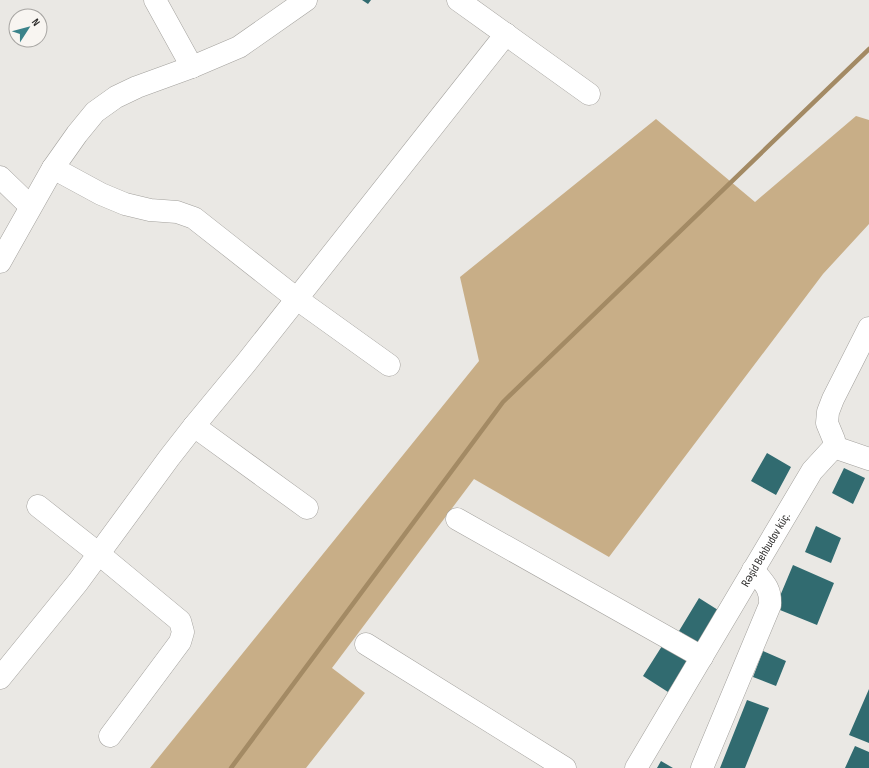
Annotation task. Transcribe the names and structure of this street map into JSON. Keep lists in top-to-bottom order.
{
  "streets": {
    "street": ["Rəşid Behbudov küç."]
  },
  "north": "top right"
}
